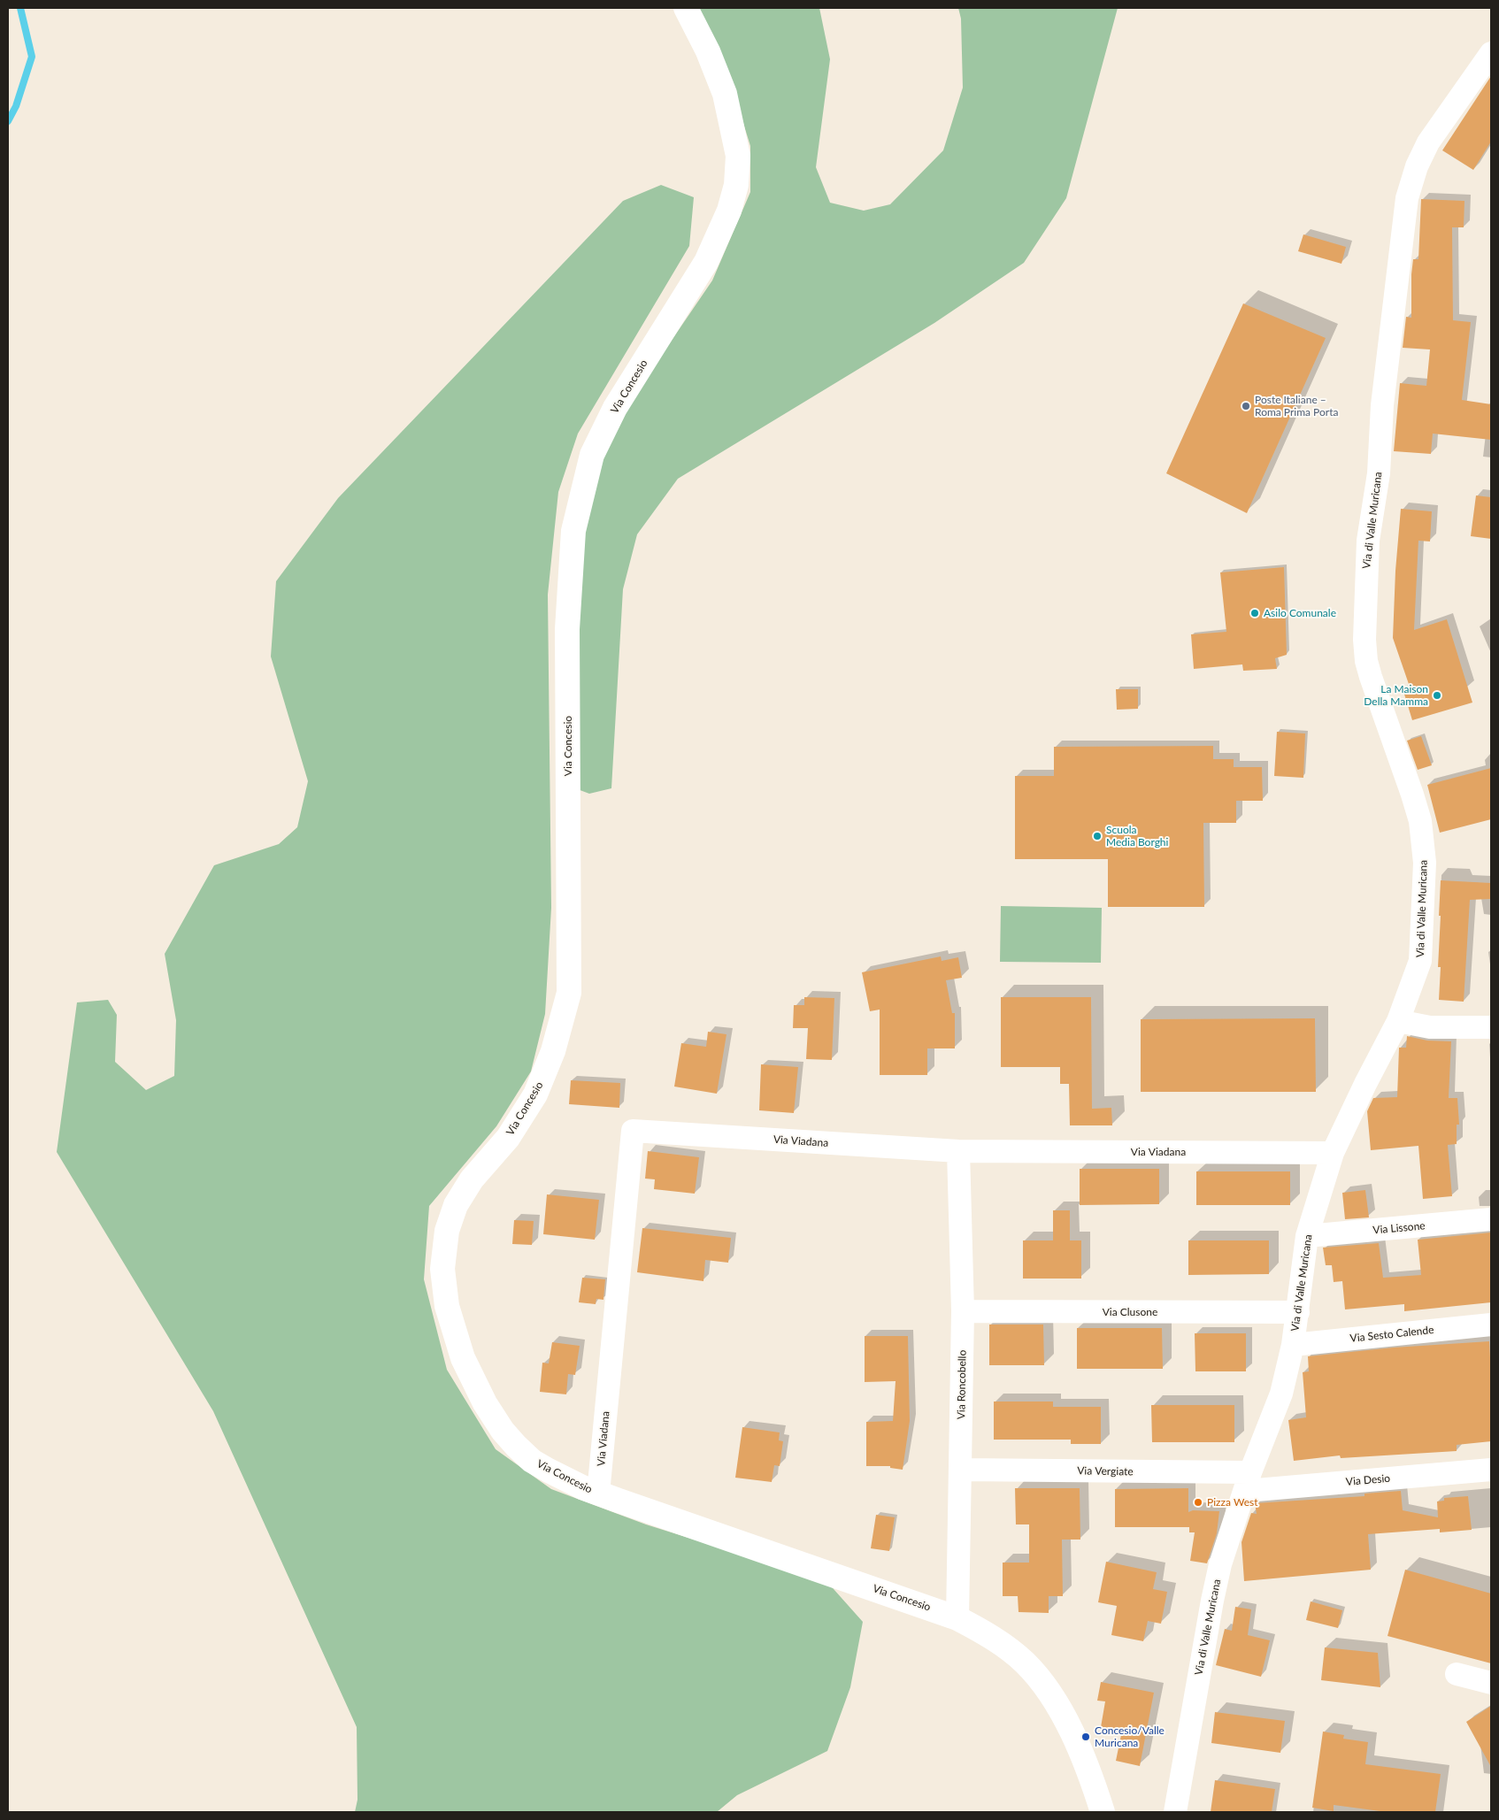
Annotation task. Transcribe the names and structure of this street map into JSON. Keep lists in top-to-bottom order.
{
  "streets": {
    "street": [
      "Via Concesio",
      "Via di Valle Muricana",
      "Via Viadana",
      "Via Lissone",
      "Via Clusone",
      "Via Sesto Calende",
      "Via Roncobello",
      "Via Vergiate",
      "Via Desio"
    ]
  },
  "crossings": [
    ["Via Concesio", "Via Viadana"],
    ["Via Concesio", "Via Roncobello"],
    ["Via di Valle Muricana", "Via Viadana"],
    ["Via di Valle Muricana", "Via Lissone"],
    ["Via di Valle Muricana", "Via Clusone"],
    ["Via di Valle Muricana", "Via Sesto Calende"],
    ["Via di Valle Muricana", "Via Vergiate"],
    ["Via di Valle Muricana", "Via Desio"],
    ["Via Viadana", "Via Roncobello"],
    ["Via Clusone", "Via Roncobello"],
    ["Via Roncobello", "Via Vergiate"],
    ["Via Vergiate", "Via Desio"]
  ],
  "places": [
    "Poste Italiane – Roma Prima Porta",
    "Asilo Comunale",
    "La Maison Della Mamma",
    "Scuola Media Borghi",
    "Pizza West",
    "Concesio/Valle Muricana"
  ]
}
